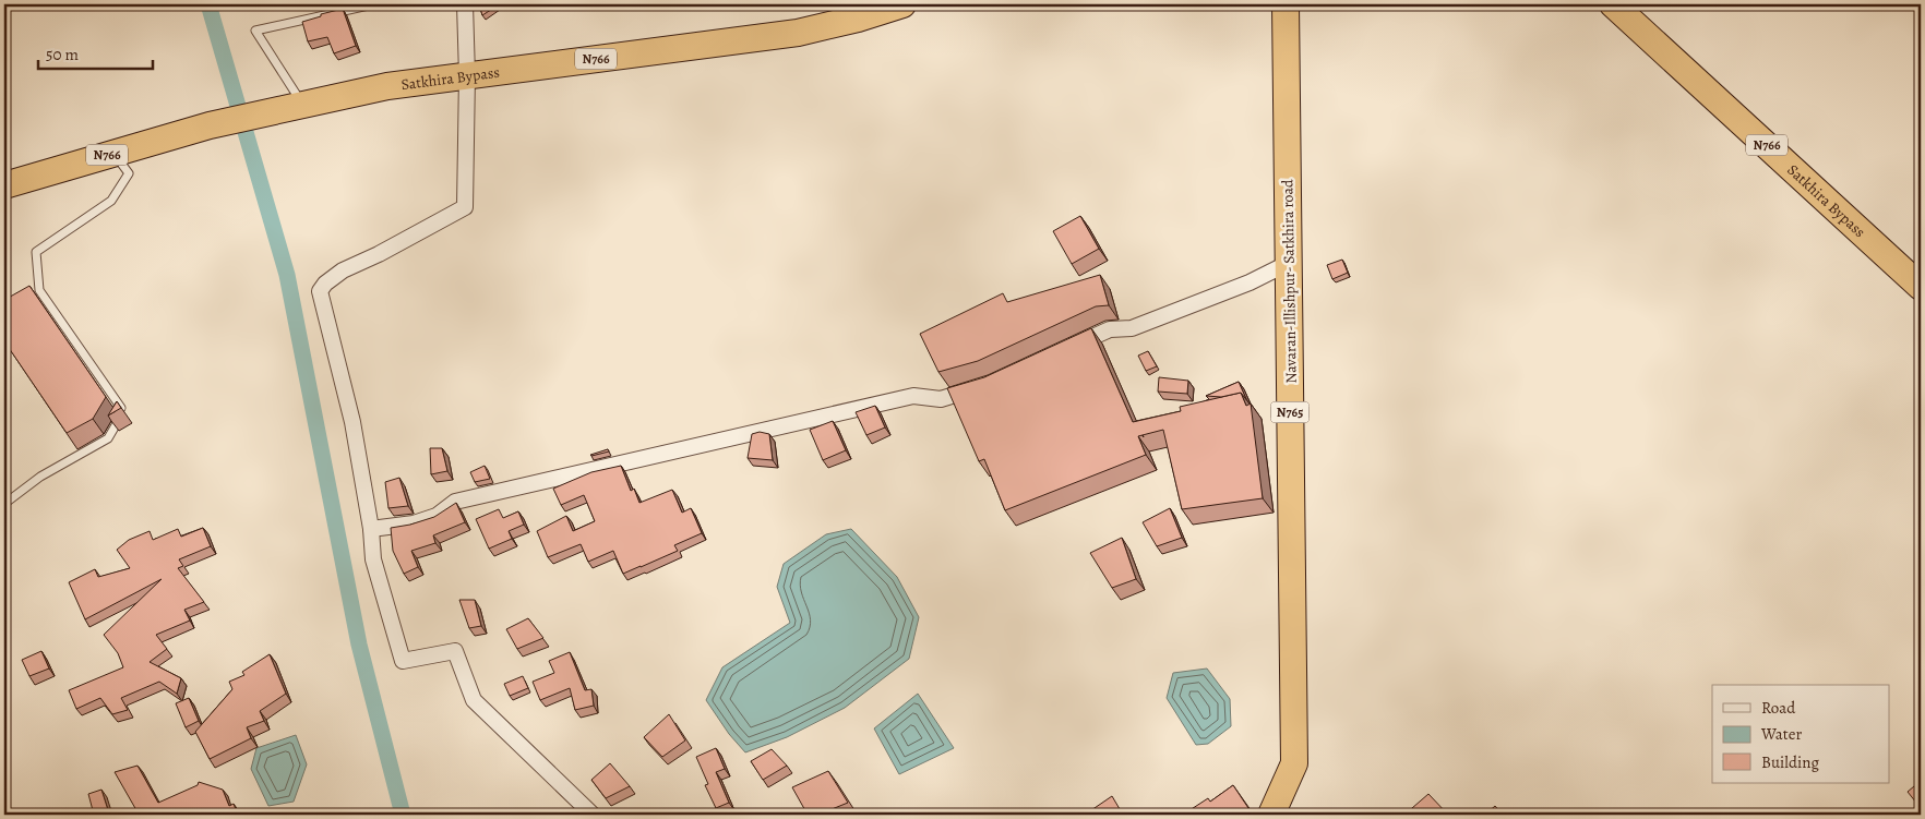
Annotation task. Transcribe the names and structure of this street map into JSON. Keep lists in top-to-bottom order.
{
  "streets": {
    "highway": [
      "N766",
      "Satkhira Bypass",
      "Navaran-Illishpur- Satkhira road",
      "N765"
    ]
  },
  "legend": ["Road", "Water", "Building"],
  "scale_bar": "50 m"
}
